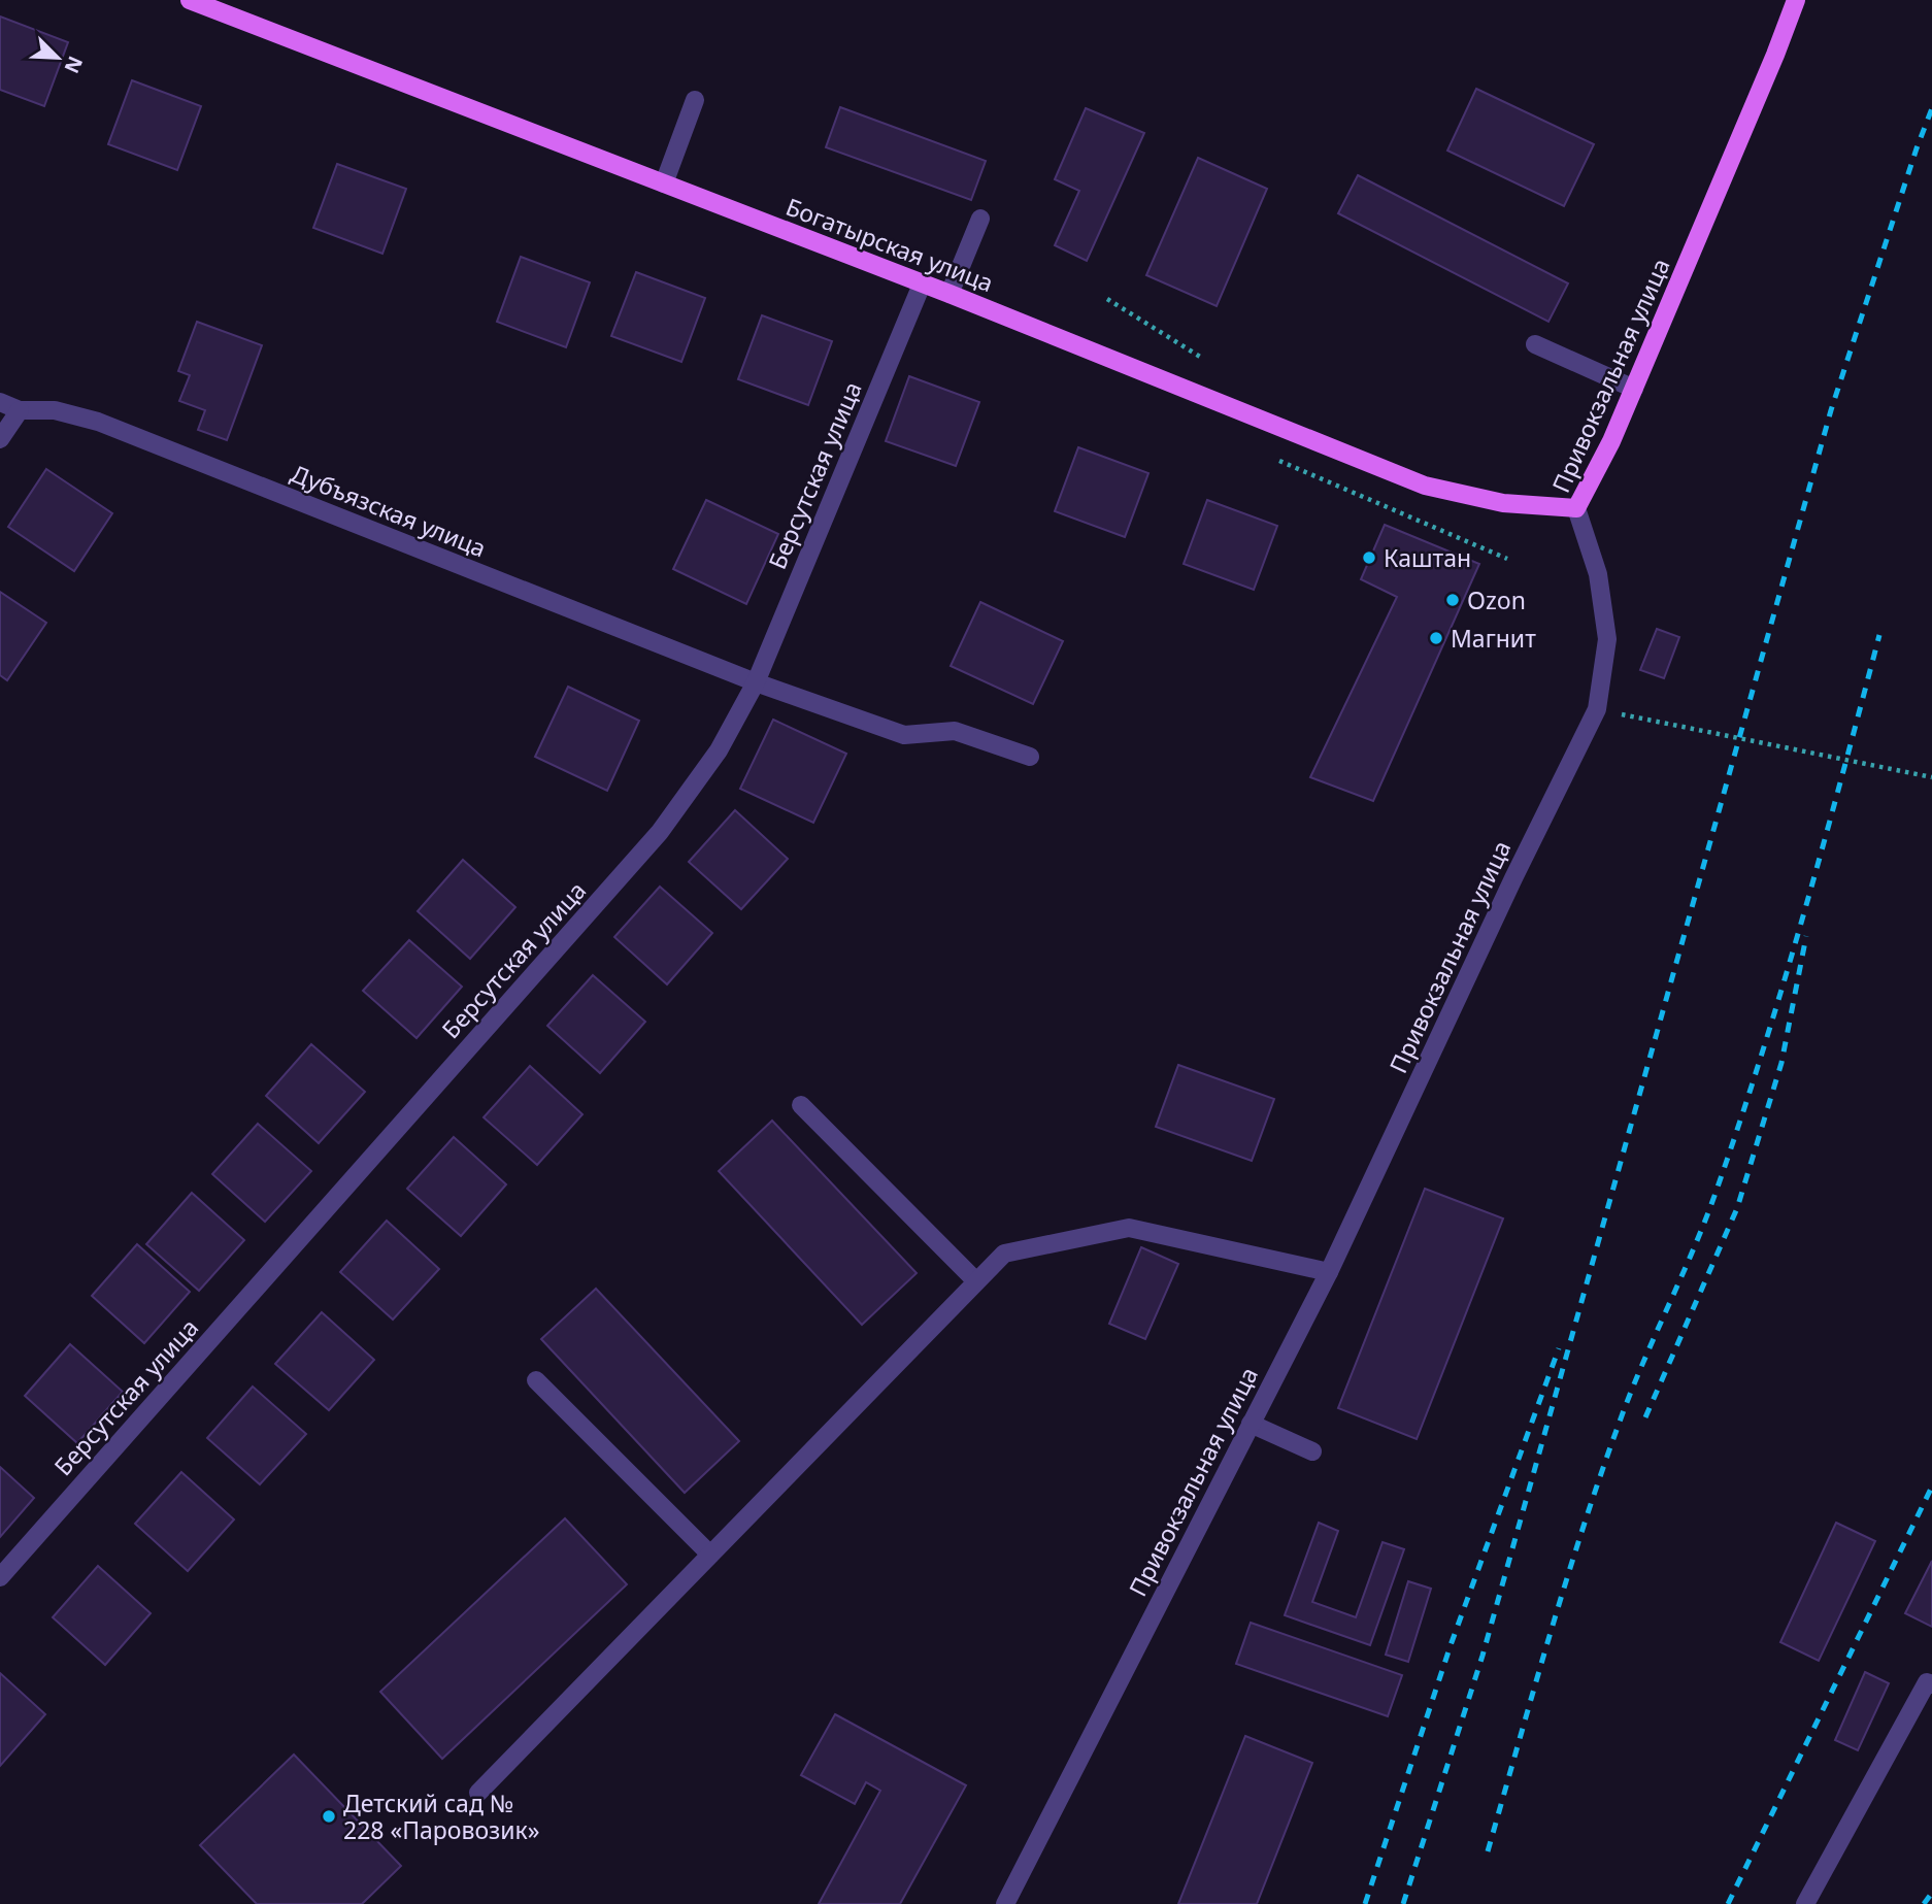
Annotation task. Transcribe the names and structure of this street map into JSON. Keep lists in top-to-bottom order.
{
  "streets": {
    "main road": ["Богатырская улица", "Привокзальная улица"],
    "street": ["Берсутская улица", "Дубъязская улица"]
  },
  "crossings": [
    ["Богатырская улица", "Привокзальная улица"],
    ["Богатырская улица", "Берсутская улица"],
    ["Берсутская улица", "Дубъязская улица"]
  ],
  "places": [
    "Каштан",
    "Ozon",
    "Магнит",
    "Детский сад № 228 «Паровозик»"
  ],
  "north": "bottom right"
}
